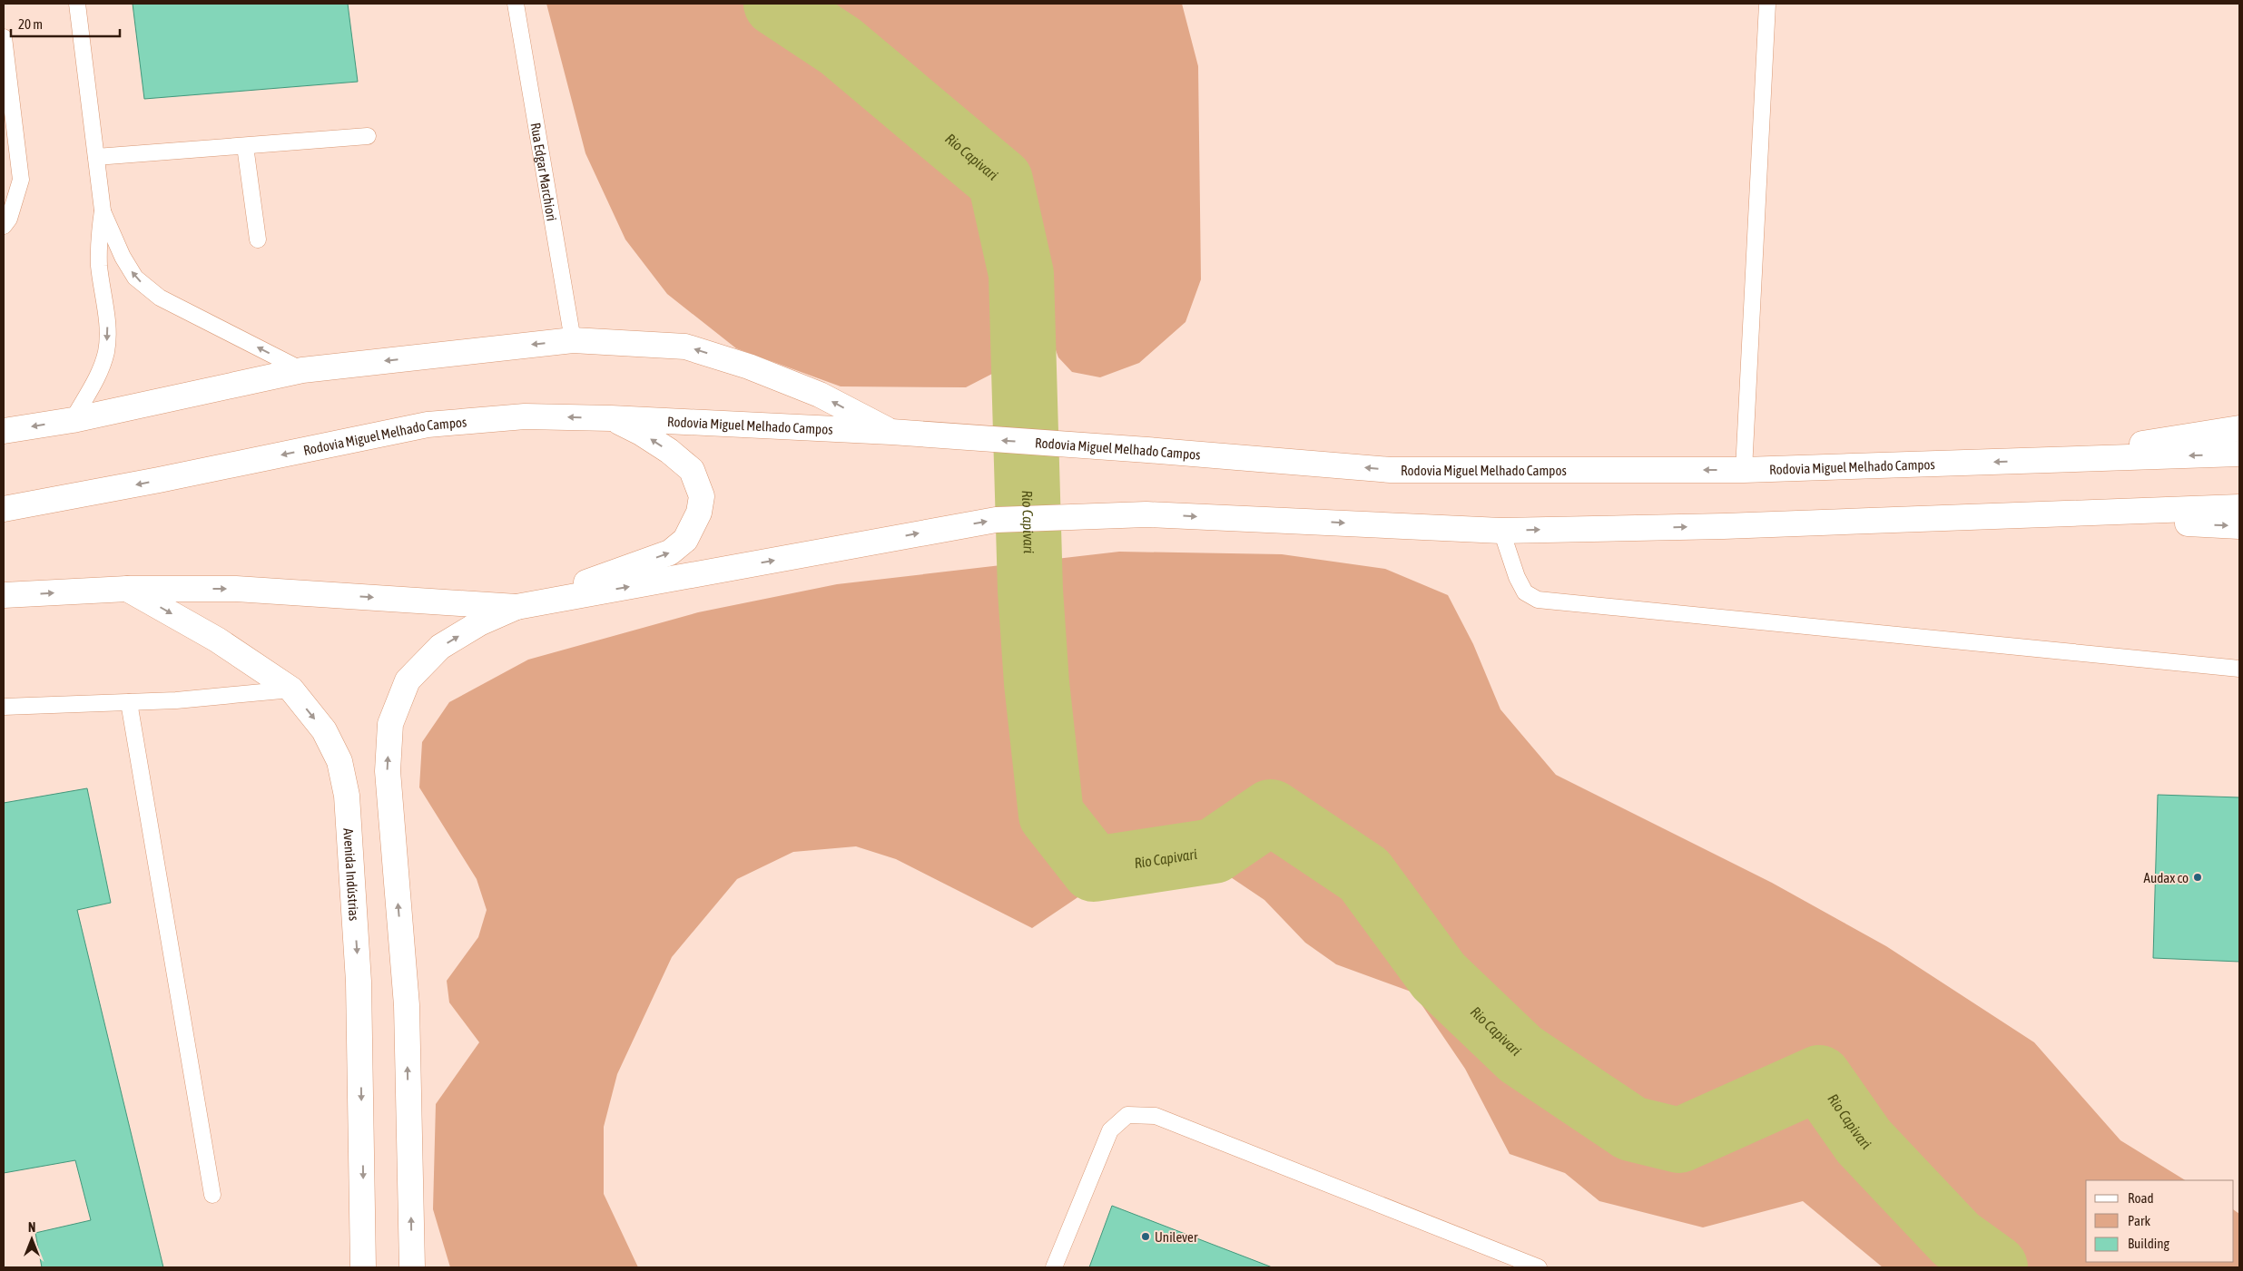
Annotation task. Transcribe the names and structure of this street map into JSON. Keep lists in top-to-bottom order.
{
  "streets": {
    "main road": ["Rodovia Miguel Melhado Campos", "Avenida Indústrias"],
    "lane": ["Rua Edgar Marchiori"]
  },
  "one_way": ["Avenida Indústrias"],
  "water": ["Rio Capivari"],
  "places": ["Audax co", "Unilever"],
  "legend": ["Road", "Park", "Building"],
  "scale_bar": "20 m",
  "north": "top"
}
